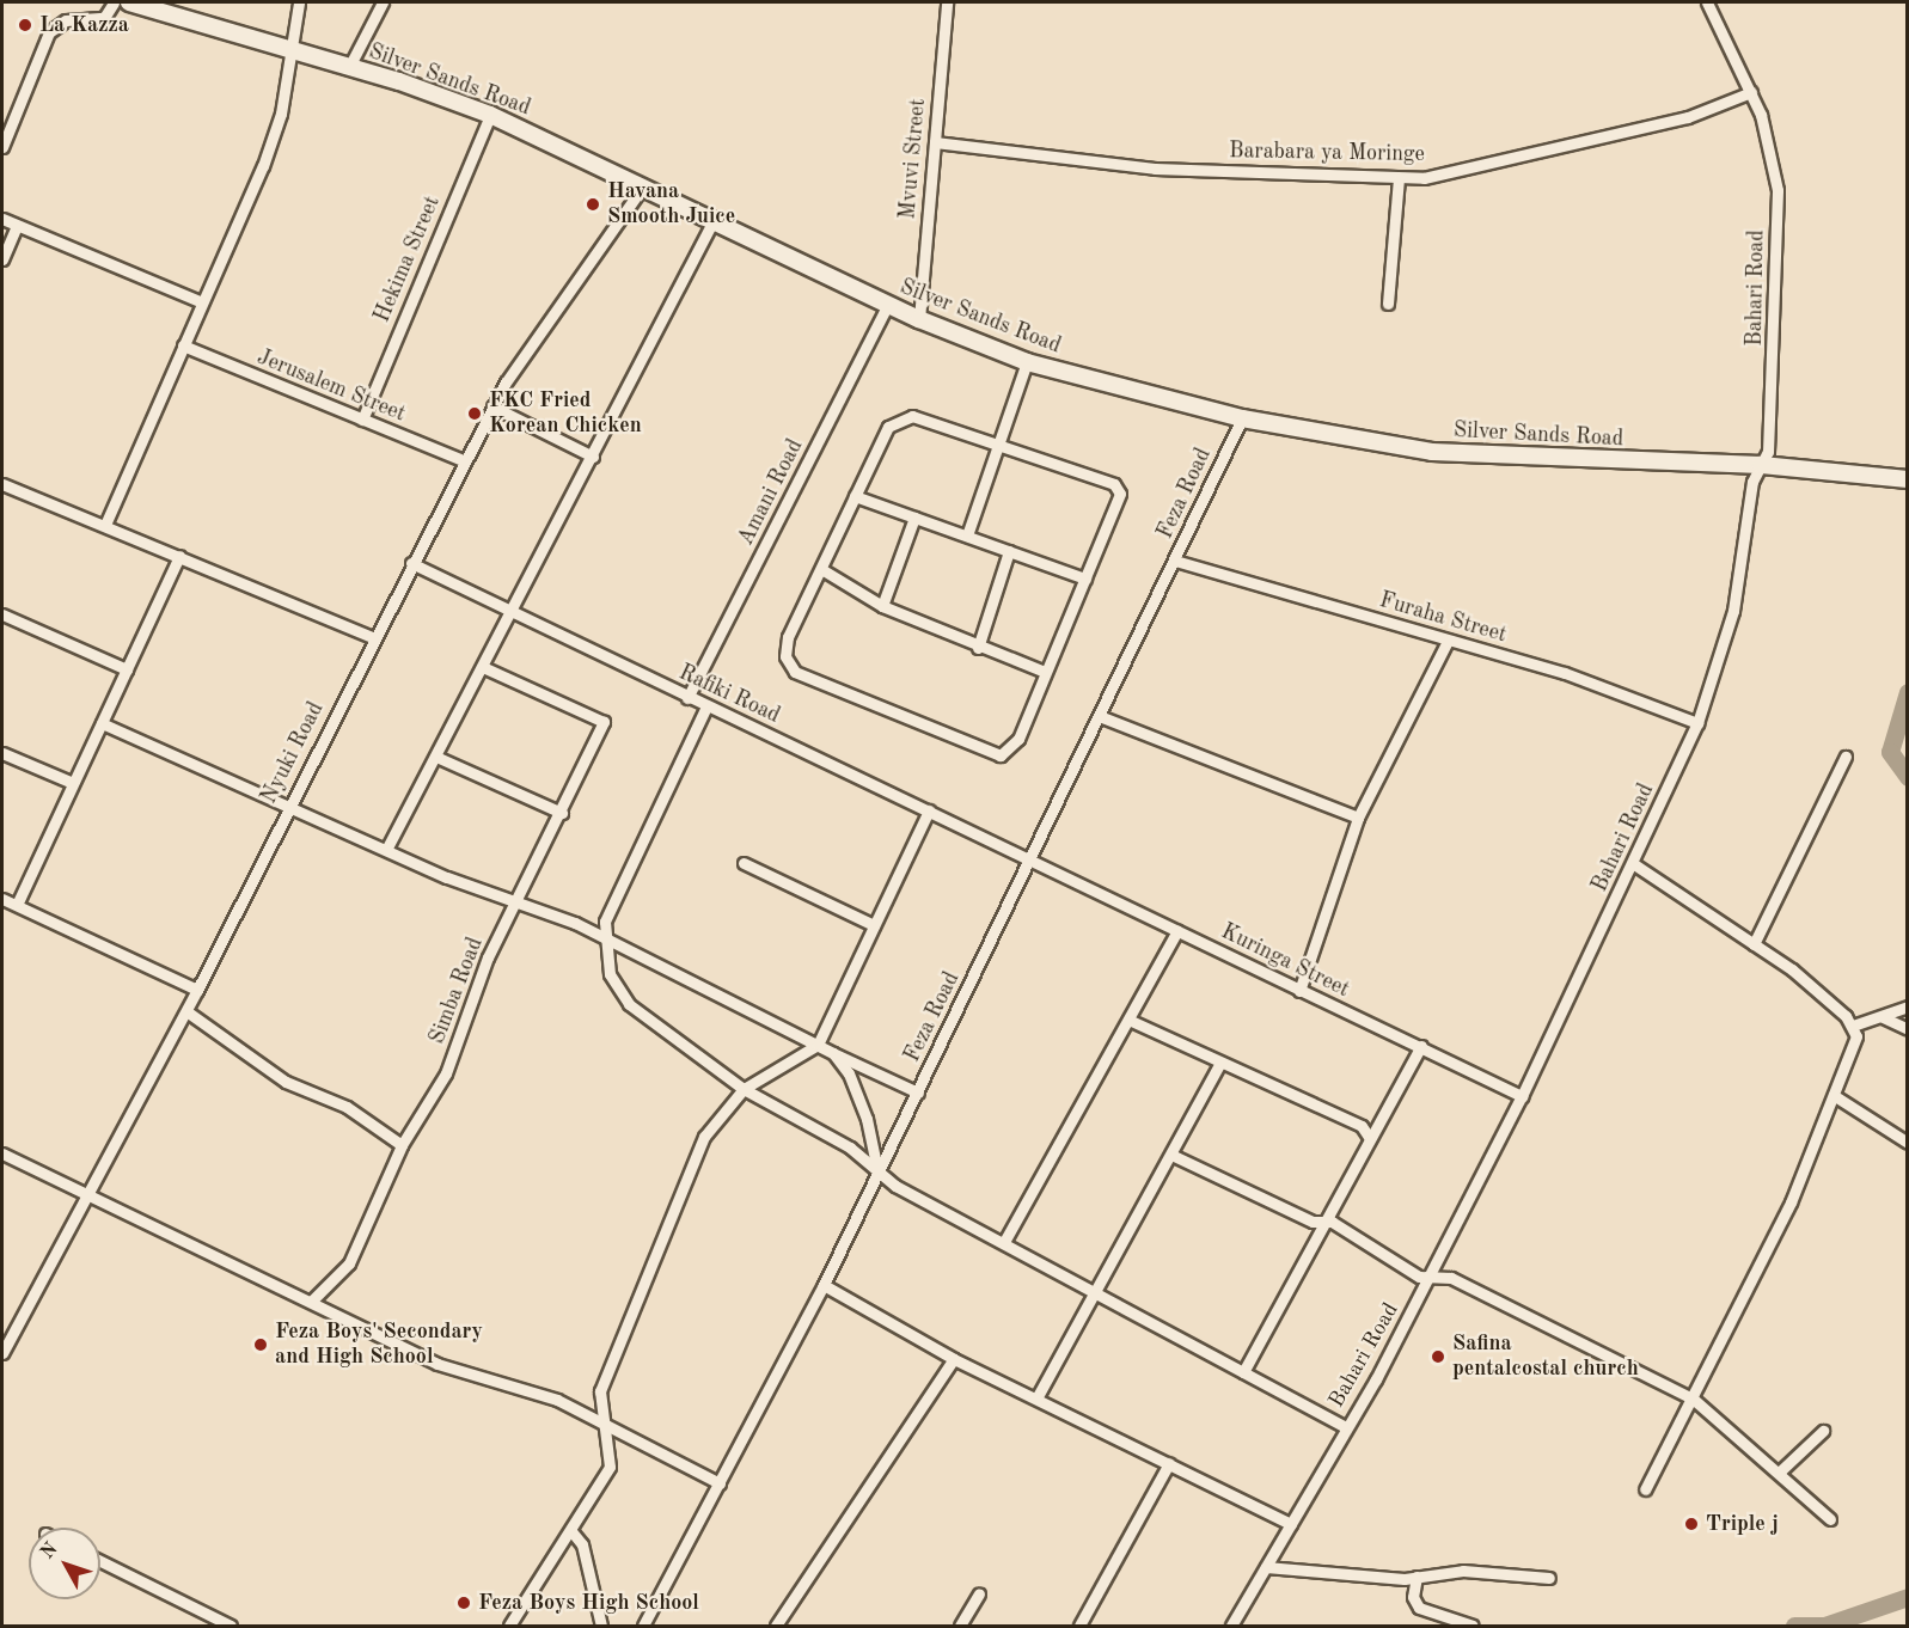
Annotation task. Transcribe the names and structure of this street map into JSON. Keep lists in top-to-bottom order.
{
  "streets": {
    "street": [
      "Silver Sands Road",
      "Barabara ya Moringe",
      "Mvuvi Street",
      "Hekima Street",
      "Bahari Road",
      "Jerusalem Street",
      "Amani Road",
      "Feza Road",
      "Furaha Street",
      "Rafiki Road",
      "Nyuki Road",
      "Kuringa Street",
      "Simba Road"
    ]
  },
  "crossings": [
    ["Silver Sands Road", "Mvuvi Street"],
    ["Silver Sands Road", "Hekima Street"],
    ["Silver Sands Road", "Bahari Road"],
    ["Silver Sands Road", "Amani Road"],
    ["Silver Sands Road", "Feza Road"],
    ["Silver Sands Road", "Nyuki Road"],
    ["Barabara ya Moringe", "Mvuvi Street"],
    ["Barabara ya Moringe", "Bahari Road"],
    ["Hekima Street", "Jerusalem Street"],
    ["Bahari Road", "Furaha Street"],
    ["Bahari Road", "Kuringa Street"],
    ["Jerusalem Street", "Nyuki Road"],
    ["Amani Road", "Rafiki Road"],
    ["Feza Road", "Furaha Street"],
    ["Feza Road", "Rafiki Road"],
    ["Feza Road", "Kuringa Street"],
    ["Rafiki Road", "Nyuki Road"],
    ["Rafiki Road", "Kuringa Street"]
  ],
  "places": [
    "La Kazza",
    "Havana Smooth Juice",
    "FKC Fried Korean Chicken",
    "Feza Boys' Secondary and High School",
    "Safina pentalcostal church",
    "Triple j",
    "Feza Boys High School"
  ],
  "north": "top left"
}
